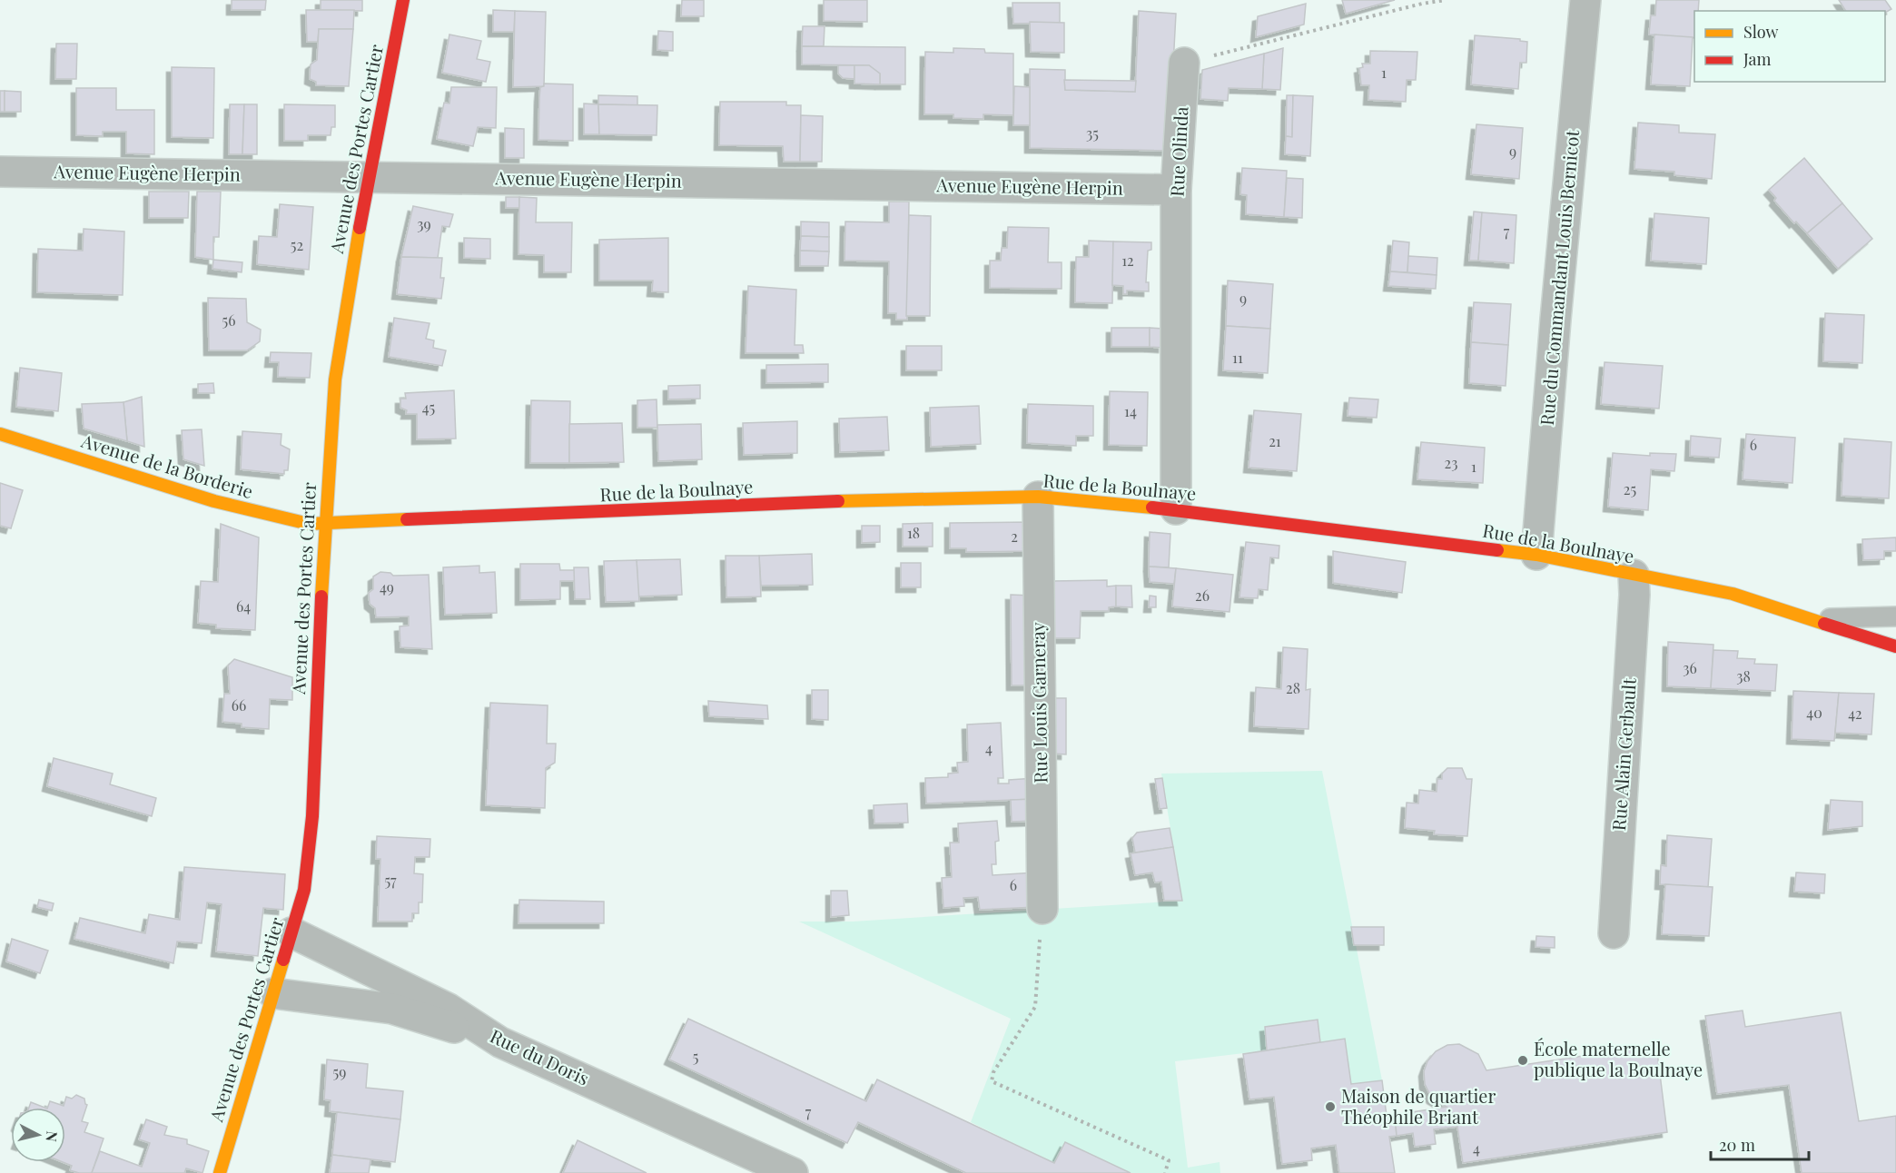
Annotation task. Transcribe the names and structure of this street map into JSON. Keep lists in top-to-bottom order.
{
  "streets": {
    "street": [
      "Avenue des Portes Cartier",
      "Rue Olinda",
      "Avenue Eugène Herpin",
      "Rue du Commandant Louis Bernicot",
      "Avenue de la Borderie",
      "Rue de la Boulnaye",
      "Rue Louis Garneray",
      "Rue Alain Gerbault",
      "Rue du Doris"
    ]
  },
  "crossings": [
    ["Avenue des Portes Cartier", "Avenue Eugène Herpin"],
    ["Avenue des Portes Cartier", "Avenue de la Borderie"],
    ["Avenue des Portes Cartier", "Rue de la Boulnaye"],
    ["Avenue des Portes Cartier", "Rue du Doris"],
    ["Rue Olinda", "Avenue Eugène Herpin"],
    ["Rue Olinda", "Rue de la Boulnaye"],
    ["Rue du Commandant Louis Bernicot", "Rue de la Boulnaye"],
    ["Avenue de la Borderie", "Rue de la Boulnaye"],
    ["Rue de la Boulnaye", "Rue Louis Garneray"],
    ["Rue de la Boulnaye", "Rue Alain Gerbault"]
  ],
  "places": ["École maternelle publique la Boulnaye", "Maison de quartier Théophile Briant"],
  "house_numbers": [
    "1",
    "35",
    "9",
    "39",
    "7",
    "52",
    "12",
    "9",
    "56",
    "11",
    "45",
    "14",
    "21",
    "6",
    "23",
    "1",
    "25",
    "18",
    "2",
    "49",
    "26",
    "64",
    "36",
    "38",
    "28",
    "66",
    "40",
    "42",
    "4",
    "57",
    "6",
    "5",
    "59",
    "7",
    "4"
  ],
  "legend": ["Slow", "Jam"],
  "scale_bar": "20 m",
  "north": "right"
}
